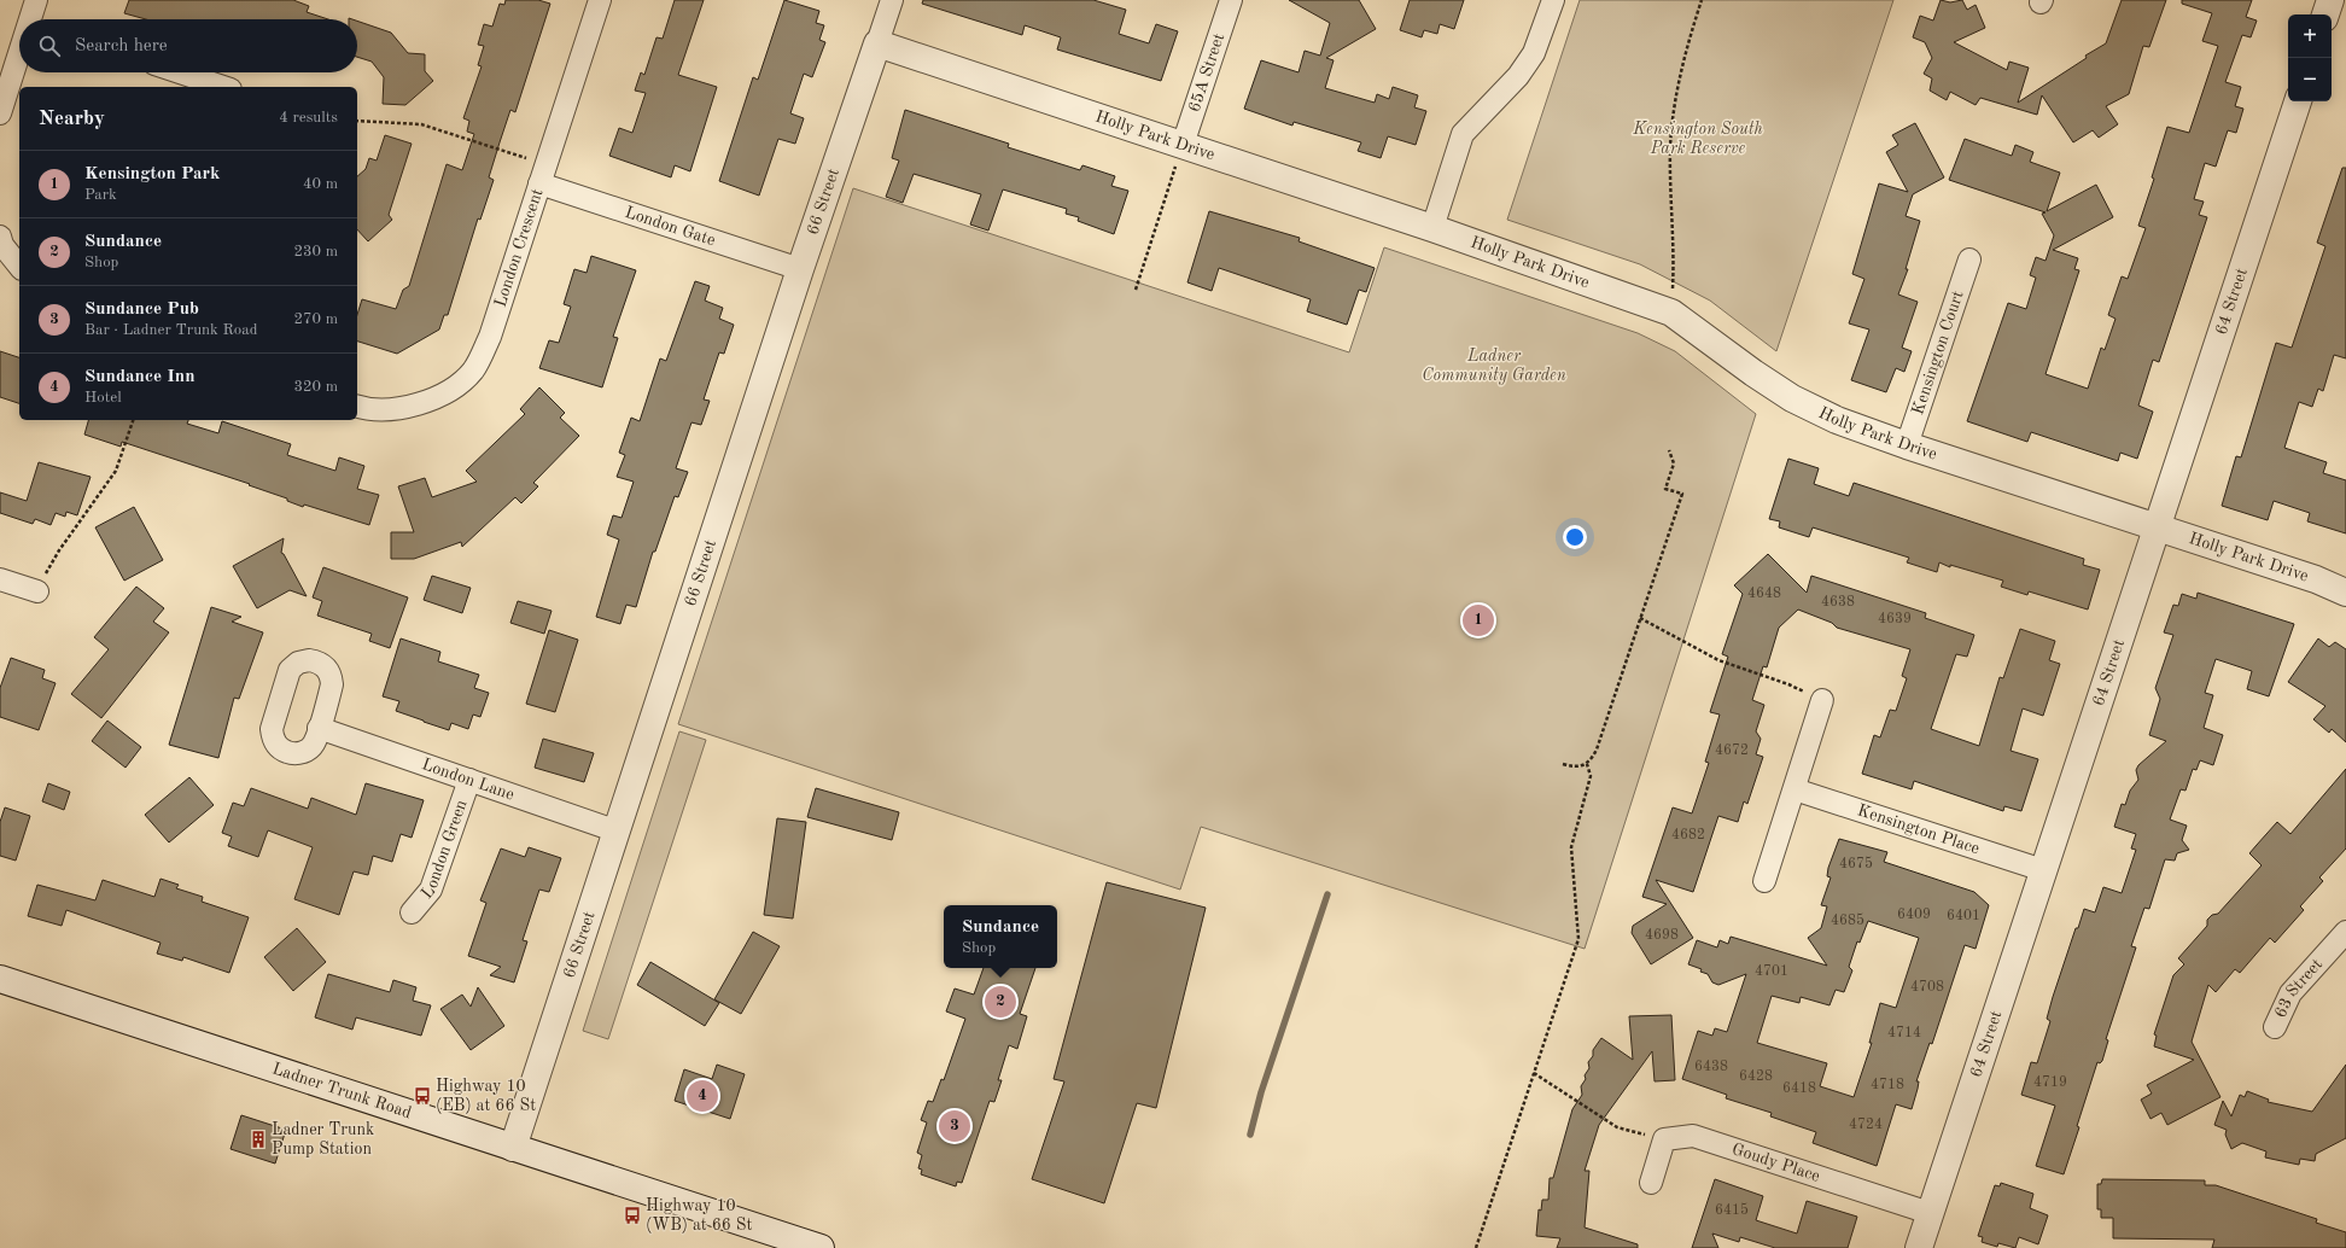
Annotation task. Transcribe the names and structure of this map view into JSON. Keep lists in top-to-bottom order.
{
  "streets": {
    "street": [
      "65A Street",
      "Holly Park Drive",
      "66 Street",
      "London Gate",
      "London Crescent",
      "64 Street",
      "Kensington Court",
      "London Lane",
      "Kensington Place",
      "London Green",
      "63 Street",
      "Ladner Trunk Road",
      "Goudy Place"
    ]
  },
  "crossings": [
    ["65A Street", "Holly Park Drive"],
    ["Holly Park Drive", "66 Street"],
    ["Holly Park Drive", "64 Street"],
    ["Holly Park Drive", "Kensington Court"],
    ["66 Street", "London Gate"],
    ["66 Street", "London Lane"],
    ["66 Street", "Ladner Trunk Road"],
    ["London Gate", "London Crescent"],
    ["64 Street", "Kensington Place"],
    ["64 Street", "Goudy Place"],
    ["London Lane", "London Green"]
  ],
  "parks": ["Kensington South Park Reserve", "Ladner Community Garden"],
  "places": {
    "bus stop": ["Highway 10 (EB) at 66 St", "Highway 10 (WB) at 66 St"],
    "building": ["Ladner Trunk Pump Station"]
  },
  "house_numbers": [
    "4648",
    "4638",
    "4639",
    "4672",
    "4682",
    "4675",
    "6409",
    "6401",
    "4685",
    "4698",
    "4701",
    "4708",
    "4714",
    "6438",
    "6428",
    "4719",
    "4718",
    "6418",
    "4724",
    "6415"
  ],
  "page": {
    "map_buttons": ["+", "−"],
    "search": "Search here",
    "heading": ["Nearby", "4 results"],
    "list": [
      {
        "mark": "1",
        "name": "Kensington Park",
        "note": "Park",
        "value": "40 m"
      },
      {
        "mark": "2",
        "name": "Sundance",
        "note": "Shop",
        "value": "230 m"
      },
      {
        "mark": "3",
        "name": "Sundance Pub",
        "note": "Bar · Ladner Trunk Road",
        "value": "270 m"
      },
      {
        "mark": "4",
        "name": "Sundance Inn",
        "note": "Hotel",
        "value": "320 m"
      }
    ],
    "pins": [
      "1",
      "2",
      "4",
      "3"
    ],
    "popup": ["Sundance", "Shop"]
  }
}
